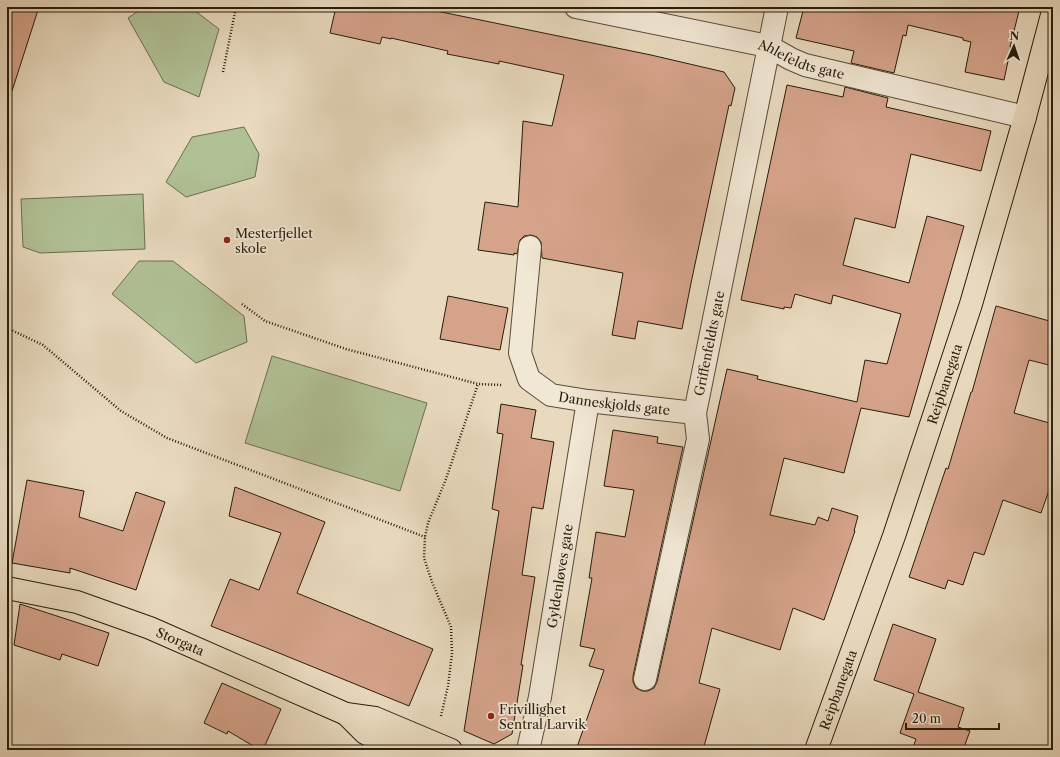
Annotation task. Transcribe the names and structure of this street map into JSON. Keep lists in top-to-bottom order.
{
  "streets": {
    "main road": ["Reipbanegata", "Storgata"],
    "street": [
      "Ahlefeldts gate",
      "Griffenfeldts gate",
      "Danneskjolds gate",
      "Gyldenløves gate"
    ]
  },
  "crossings": [
    ["Ahlefeldts gate", "Griffenfeldts gate"],
    ["Ahlefeldts gate", "Reipbanegata"],
    ["Griffenfeldts gate", "Danneskjolds gate"],
    ["Danneskjolds gate", "Gyldenløves gate"]
  ],
  "places": ["Mesterfjellet skole", "Frivillighet Sentral Larvik"],
  "scale_bar": "20 m",
  "north": "top"
}
